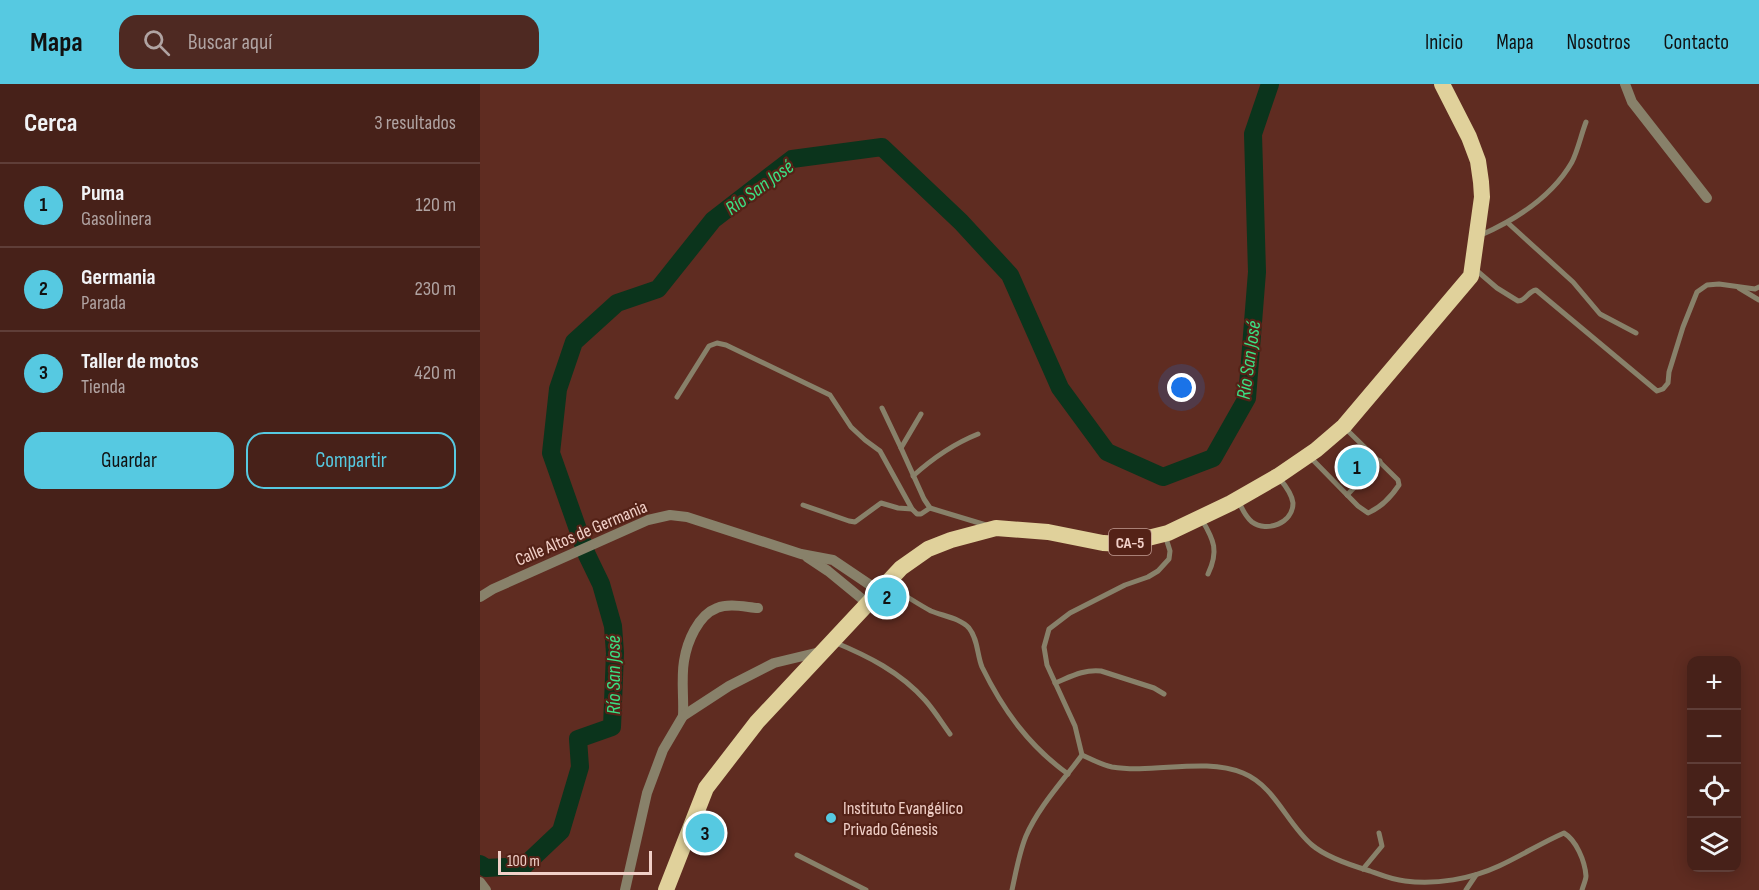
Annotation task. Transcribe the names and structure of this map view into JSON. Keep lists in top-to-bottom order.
{
  "streets": {
    "highway": ["CA-5"],
    "street": ["Calle Altos de Germania"]
  },
  "crossings": [
    ["Calle Altos de Germania", "CA-5"]
  ],
  "water": ["Río San José"],
  "places": ["Instituto Evangélico Privado Génesis"],
  "scale_bar": "100 m",
  "page": {
    "header": "Mapa",
    "search": "Buscar aquí",
    "nav": [
      "Inicio",
      "Mapa",
      "Nosotros",
      "Contacto"
    ],
    "heading": ["Cerca", "3 resultados"],
    "list": [
      {
        "mark": "1",
        "name": "Puma",
        "note": "Gasolinera",
        "value": "120 m"
      },
      {
        "mark": "2",
        "name": "Germania",
        "note": "Parada",
        "value": "230 m"
      },
      {
        "mark": "3",
        "name": "Taller de motos",
        "note": "Tienda",
        "value": "420 m"
      }
    ],
    "buttons": ["Guardar", "Compartir"],
    "pins": ["1", "2", "3"],
    "map_buttons": ["+", "−"],
    "scale": "100 m"
  }
}
